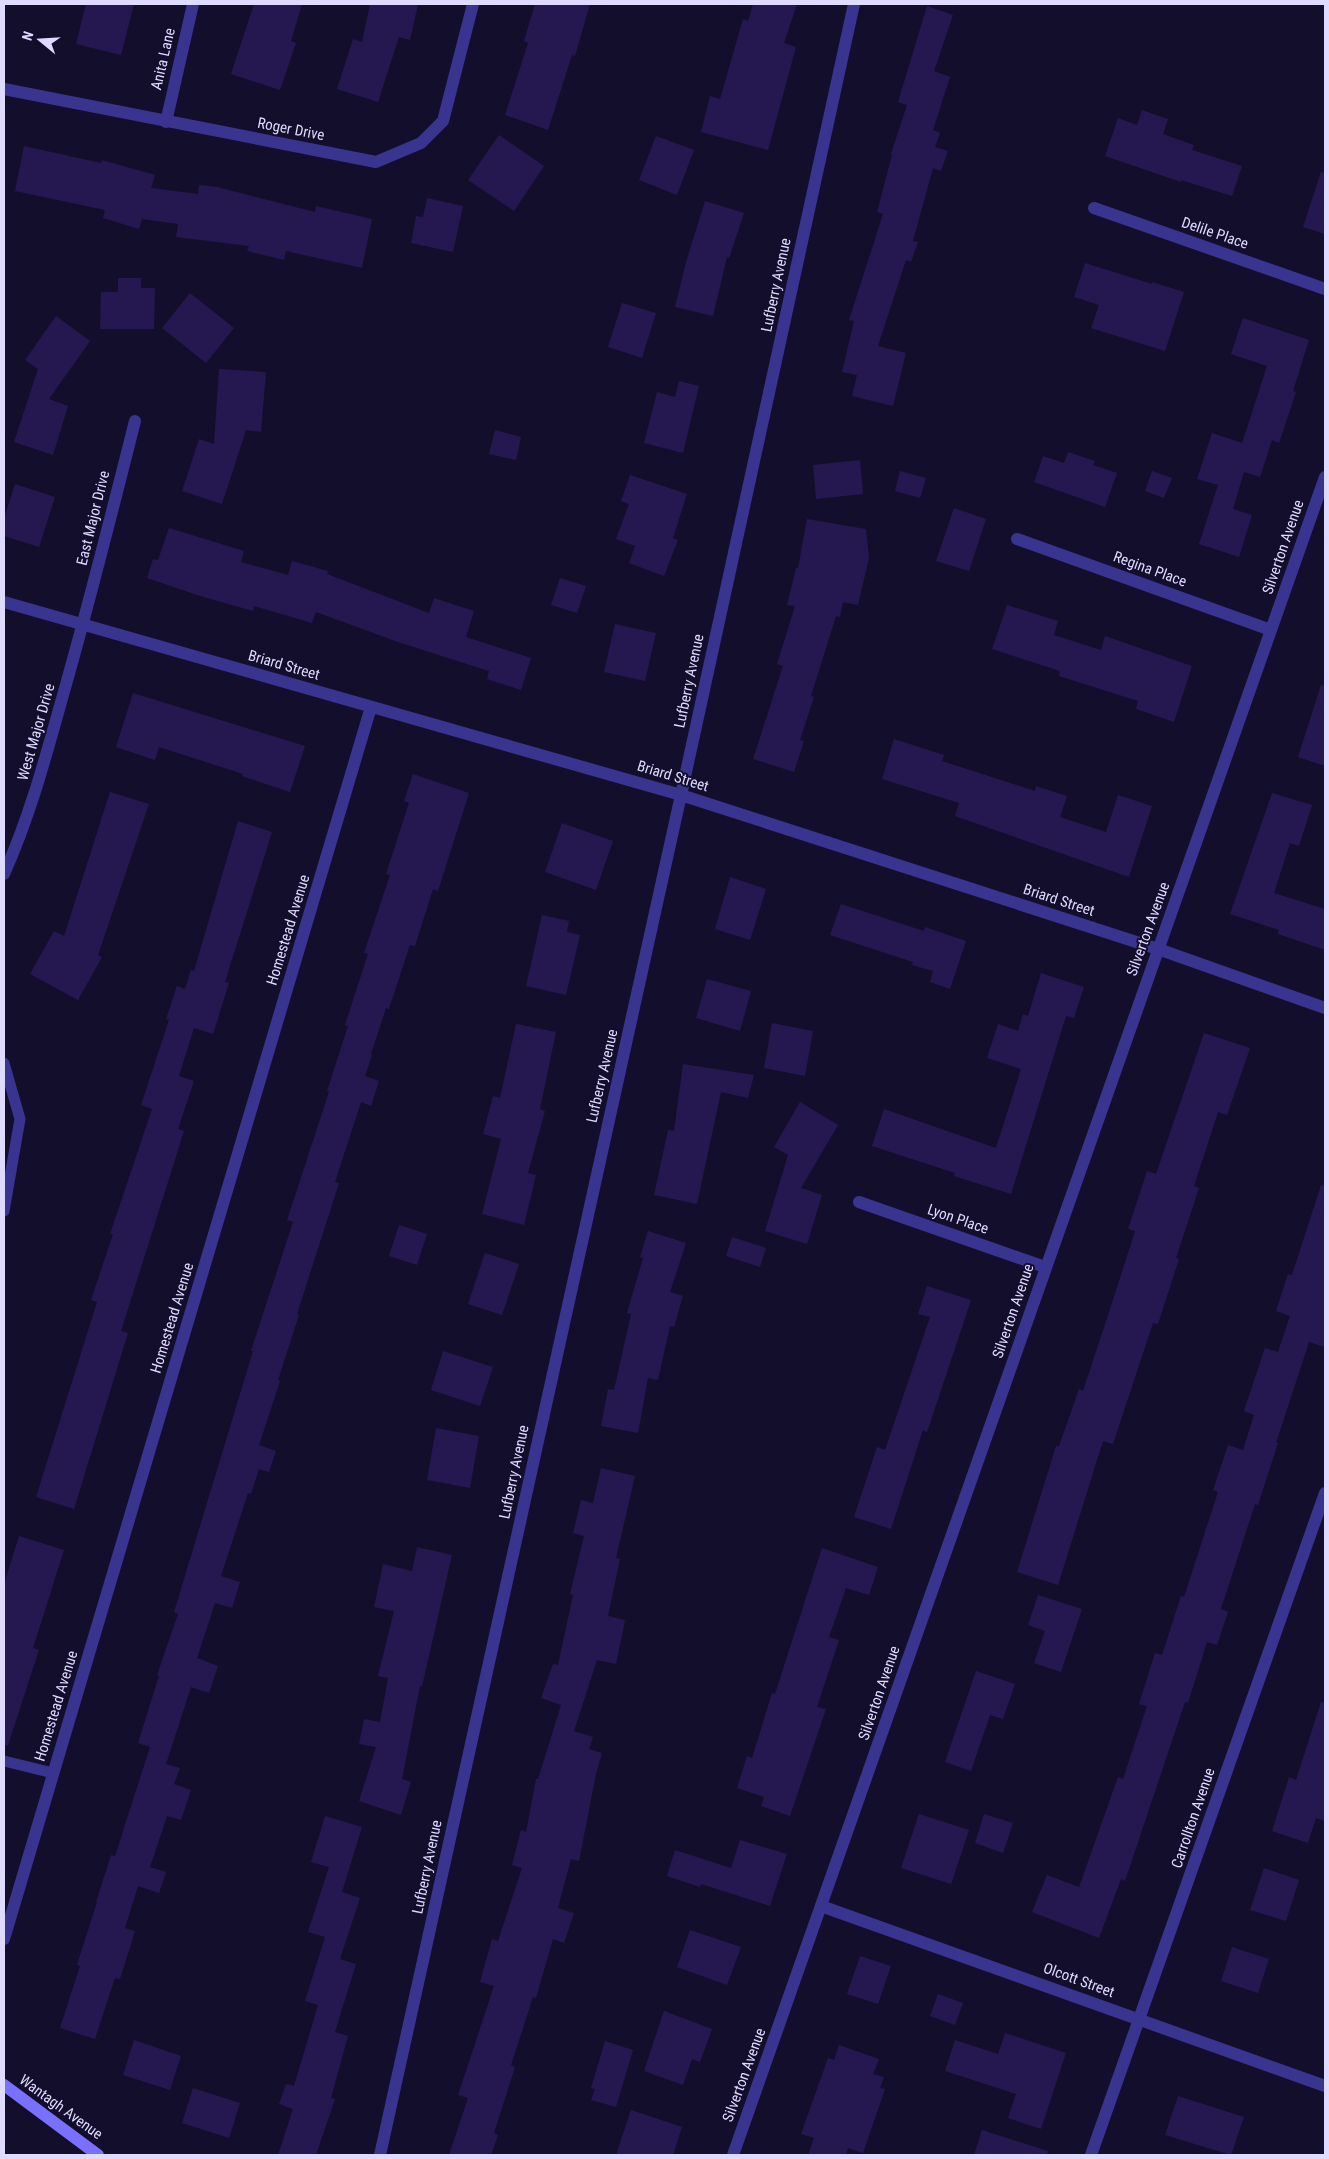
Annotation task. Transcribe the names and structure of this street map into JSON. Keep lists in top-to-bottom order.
{
  "streets": {
    "main road": ["Wantagh Avenue"],
    "street": [
      "Anita Lane",
      "Roger Drive",
      "Delile Place",
      "Lufberry Avenue",
      "East Major Drive",
      "Silverton Avenue",
      "Regina Place",
      "Briard Street",
      "West Major Drive",
      "Homestead Avenue",
      "Lyon Place",
      "Carrollton Avenue",
      "Olcott Street"
    ]
  },
  "crossings": [
    ["Anita Lane", "Roger Drive"],
    ["Lufberry Avenue", "Briard Street"],
    ["East Major Drive", "Briard Street"],
    ["East Major Drive", "West Major Drive"],
    ["Silverton Avenue", "Regina Place"],
    ["Silverton Avenue", "Briard Street"],
    ["Silverton Avenue", "Lyon Place"],
    ["Silverton Avenue", "Olcott Street"],
    ["Briard Street", "West Major Drive"],
    ["Briard Street", "Homestead Avenue"],
    ["Carrollton Avenue", "Olcott Street"]
  ],
  "north": "left"
}
